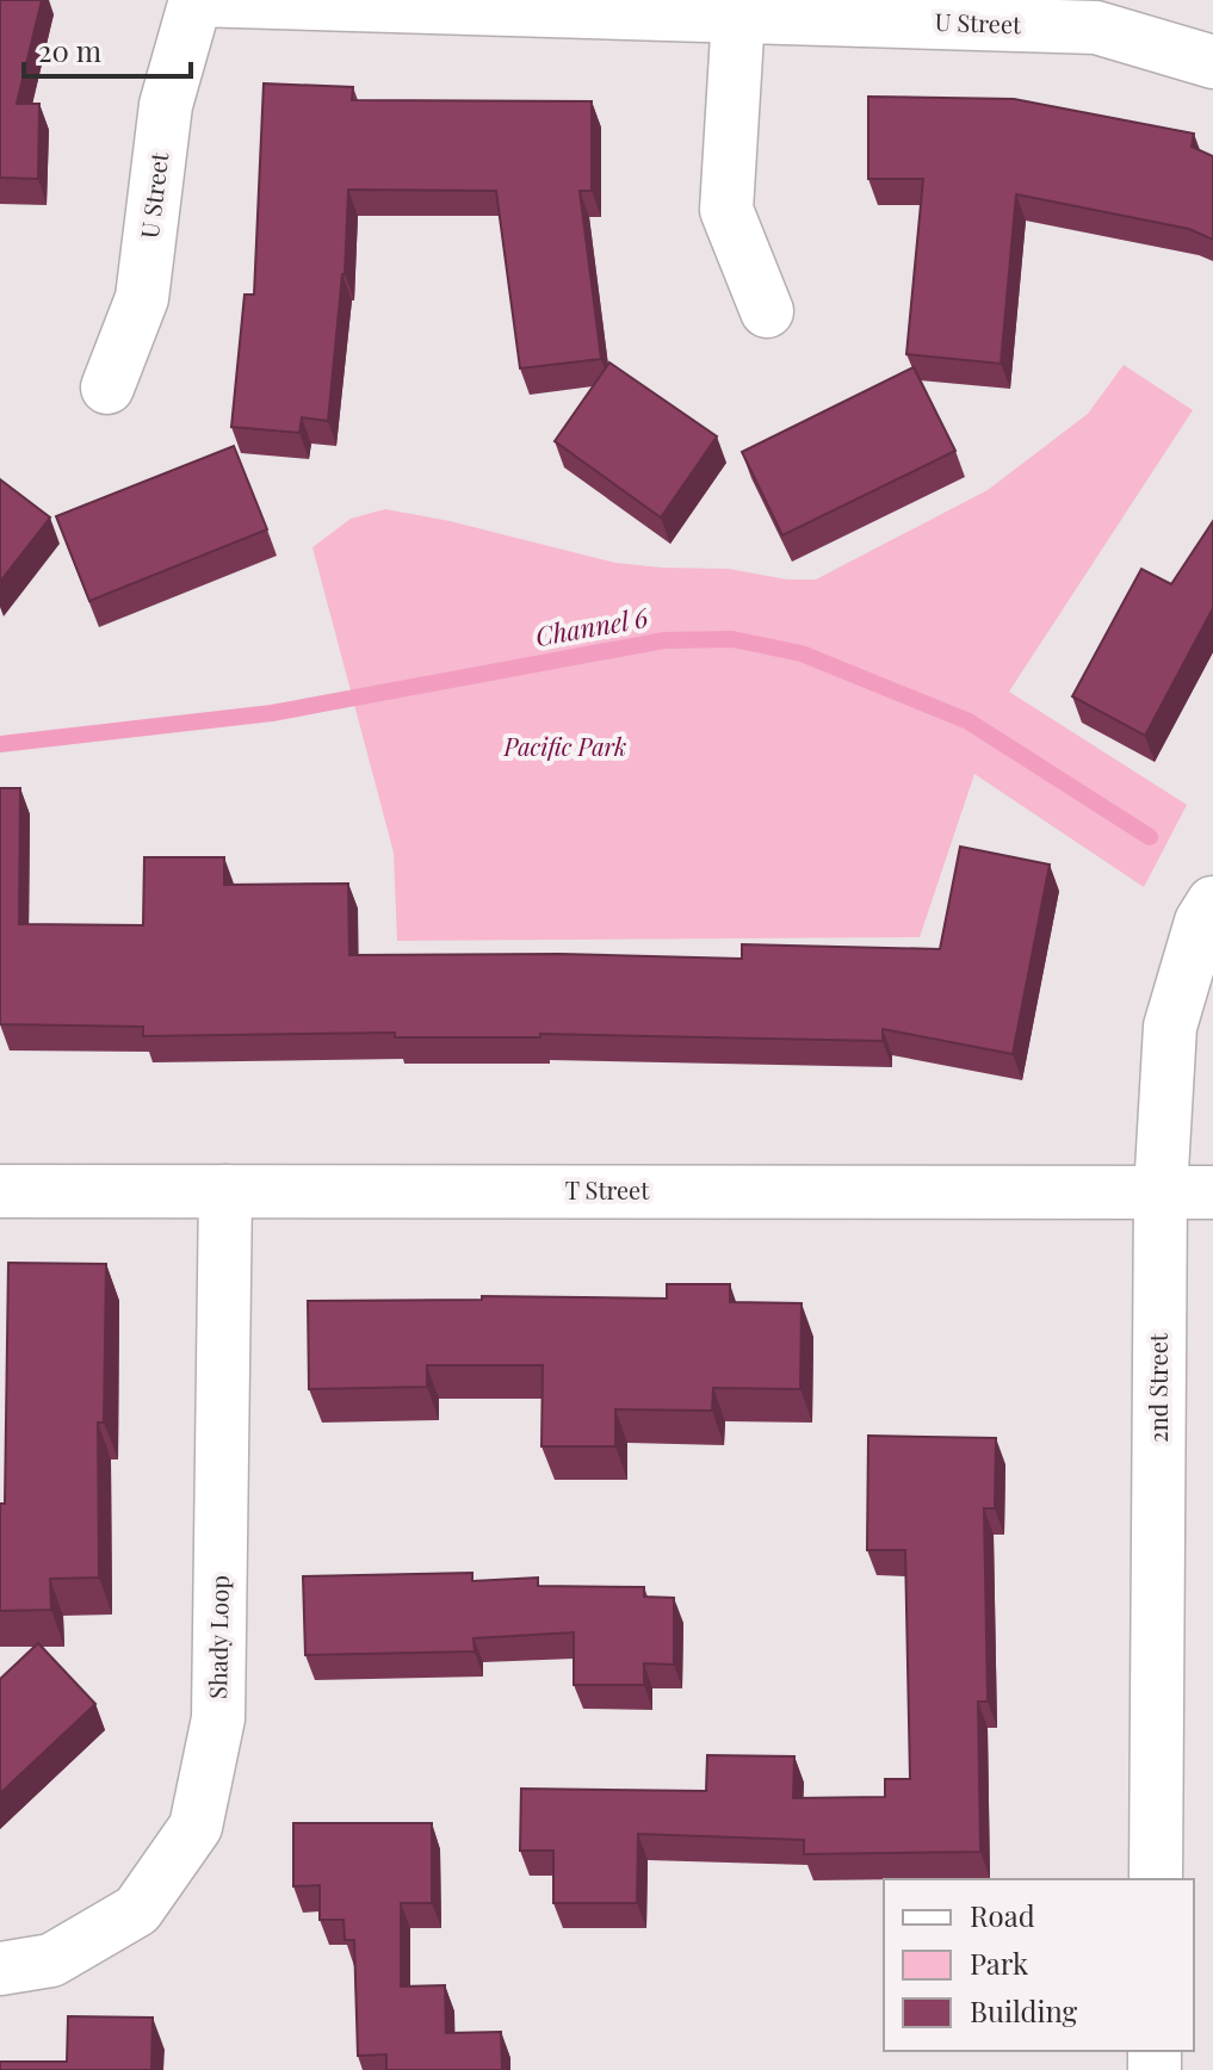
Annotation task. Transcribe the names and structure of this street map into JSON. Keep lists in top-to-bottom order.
{
  "streets": {
    "street": [
      "U Street",
      "T Street",
      "2nd Street",
      "Shady Loop"
    ]
  },
  "crossings": [
    ["T Street", "2nd Street"],
    ["T Street", "Shady Loop"]
  ],
  "water": ["Channel 6"],
  "parks": ["Pacific Park"],
  "legend": ["Road", "Park", "Building"],
  "scale_bar": "20 m"
}
